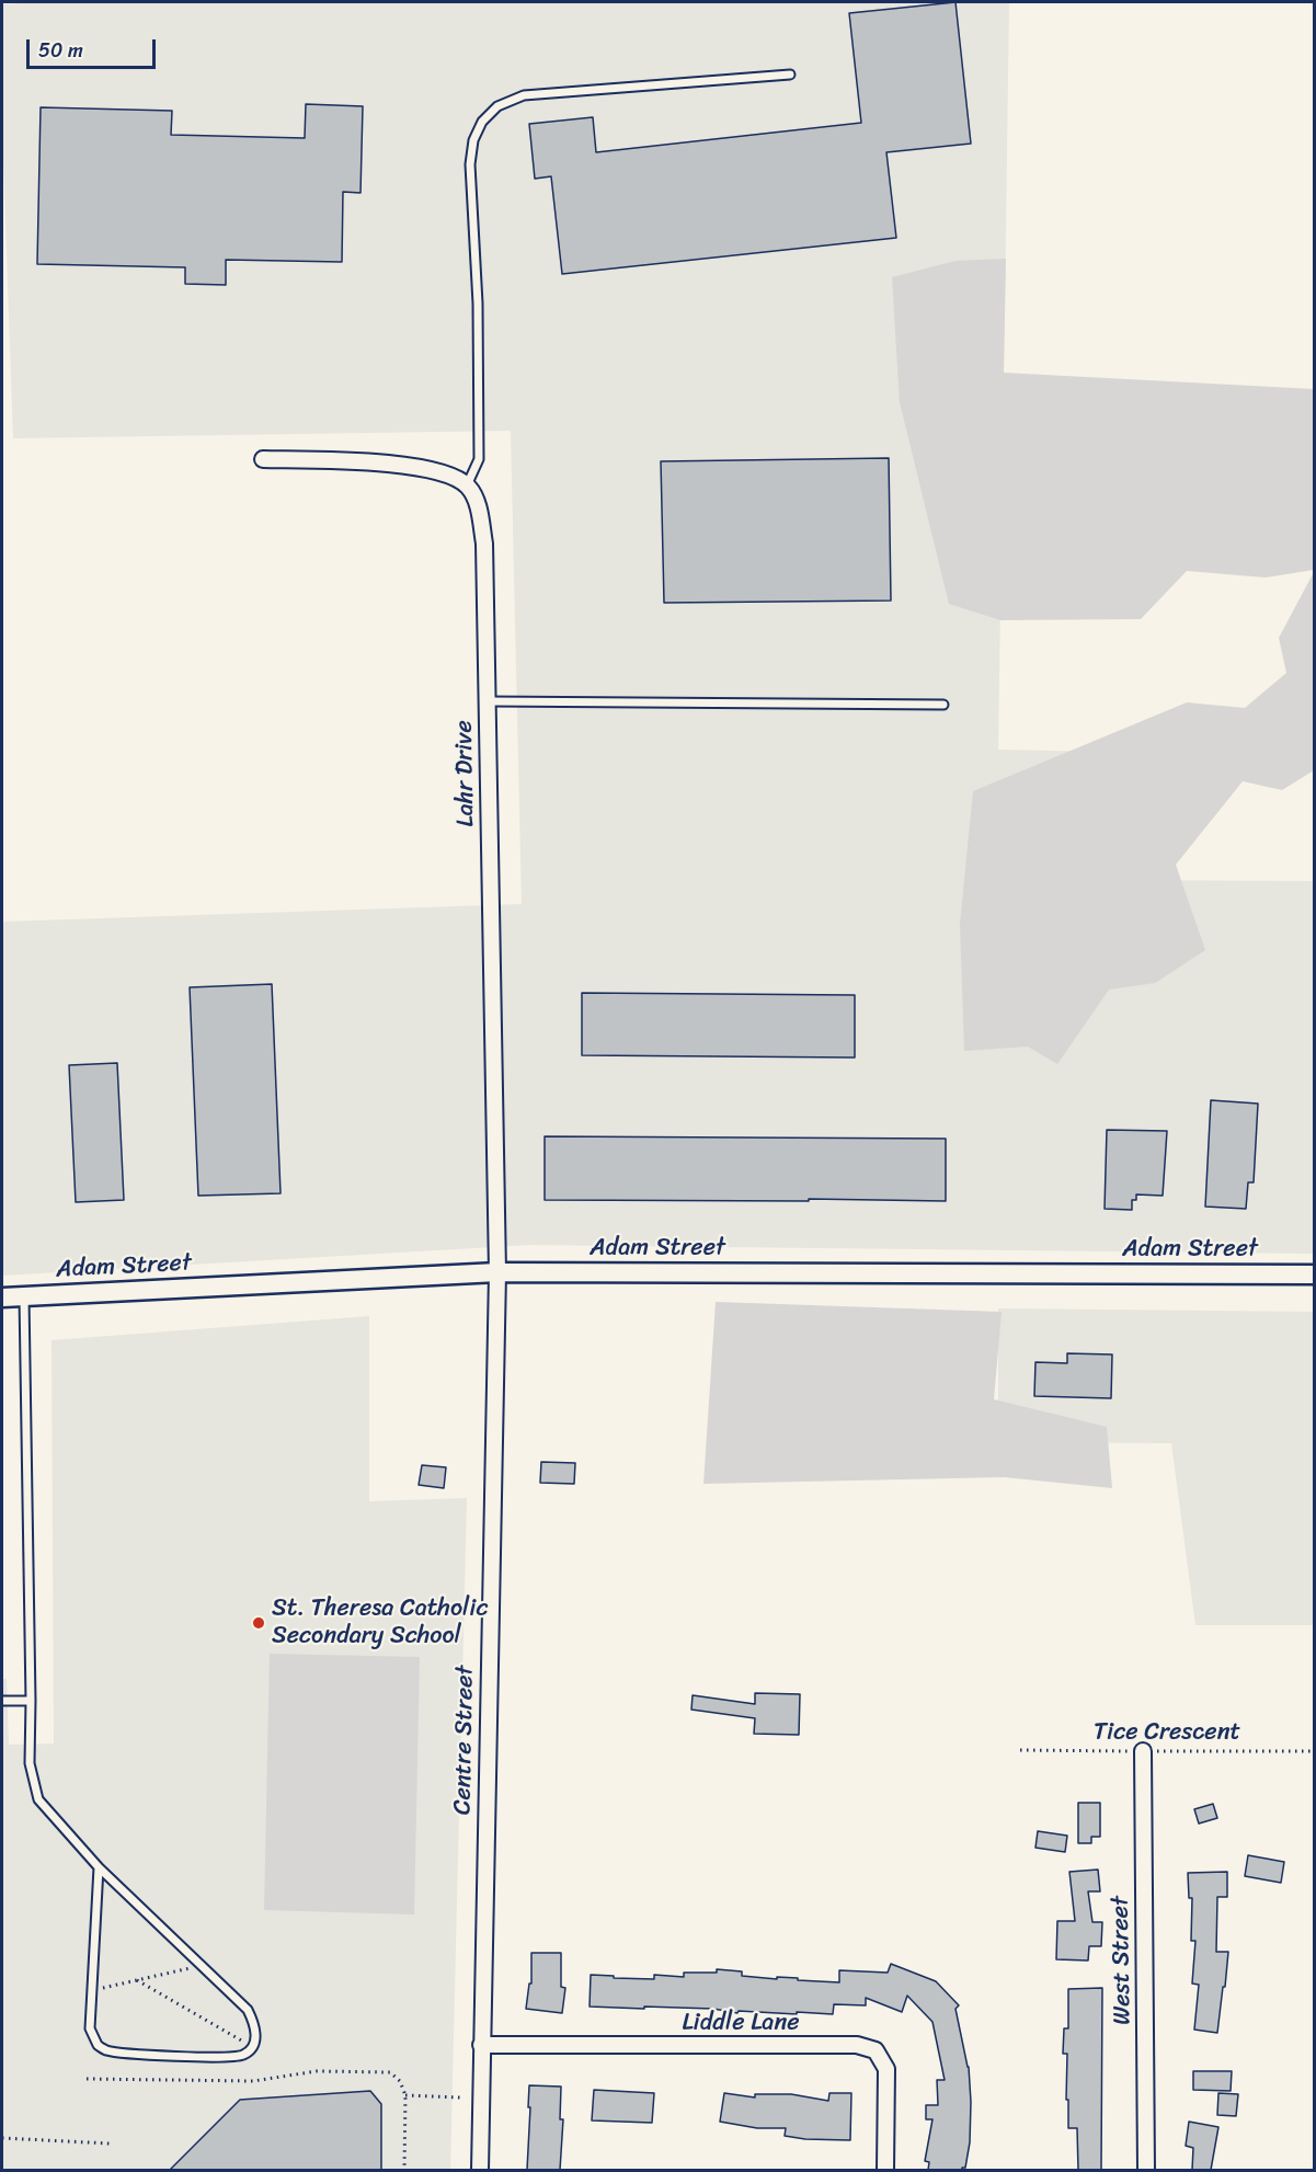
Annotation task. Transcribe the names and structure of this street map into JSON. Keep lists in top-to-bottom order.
{
  "streets": {
    "street": [
      "Lahr Drive",
      "Adam Street",
      "Centre Street",
      "West Street",
      "Liddle Lane"
    ],
    "path": ["Tice Crescent"]
  },
  "crossings": [
    ["Lahr Drive", "Adam Street"],
    ["Lahr Drive", "Centre Street"],
    ["Adam Street", "Centre Street"],
    ["Tice Crescent", "West Street"],
    ["Centre Street", "Liddle Lane"]
  ],
  "places": ["St. Theresa Catholic Secondary School"],
  "scale_bar": "50 m"
}
